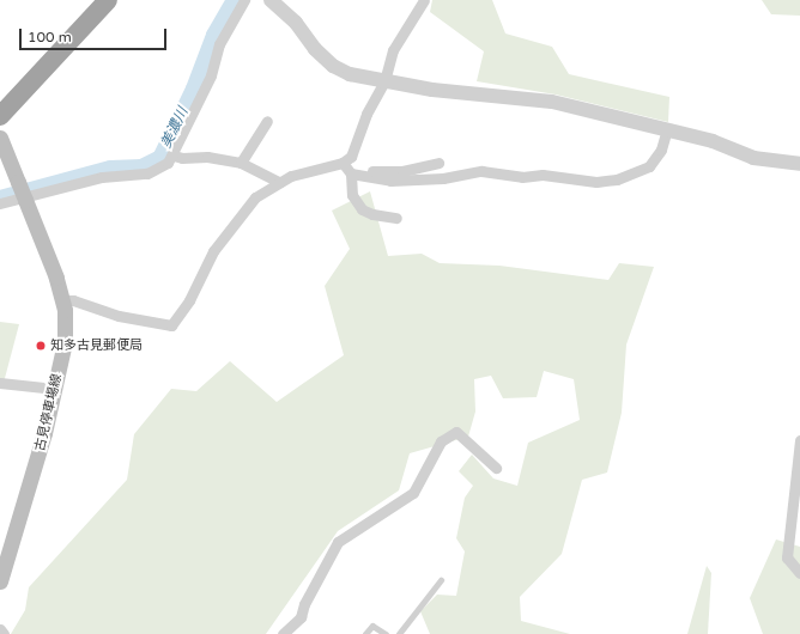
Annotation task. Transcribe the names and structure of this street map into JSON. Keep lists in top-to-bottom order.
{
  "streets": {
    "main road": ["古見停車場線"]
  },
  "water": ["美濃川"],
  "places": ["知多古見郵便局"],
  "scale_bar": "100 m"
}
